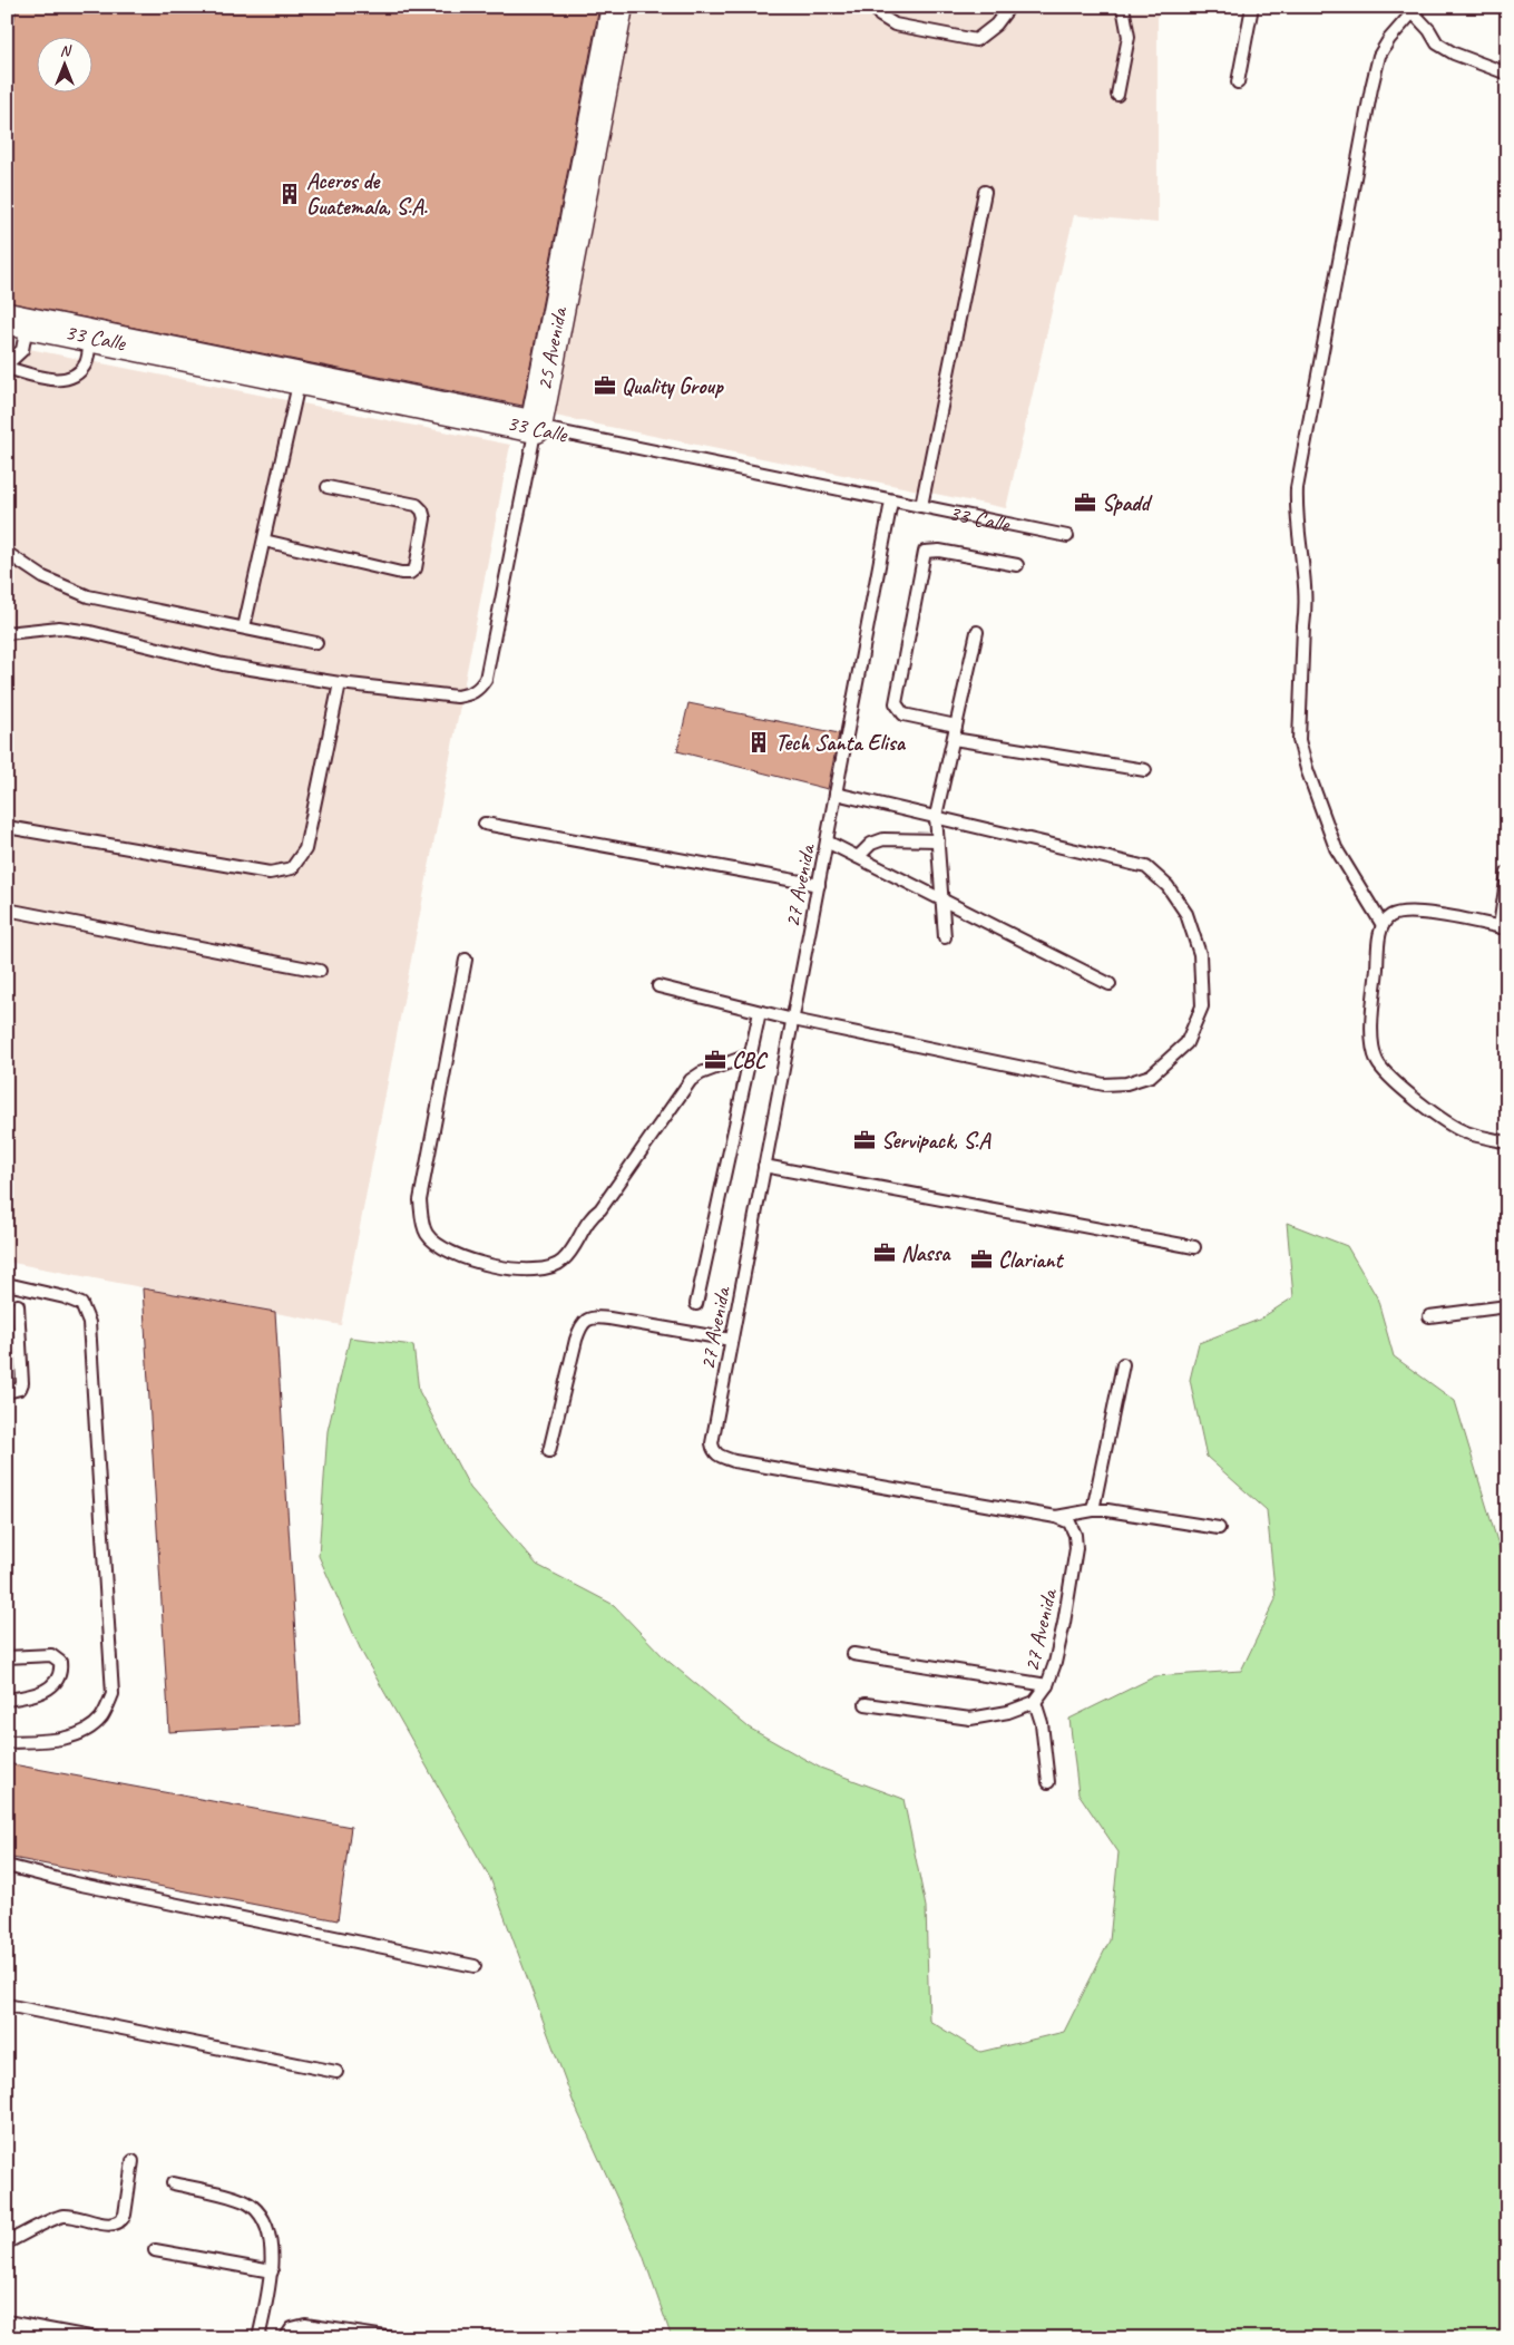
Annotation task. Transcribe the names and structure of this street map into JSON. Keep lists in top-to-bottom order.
{
  "streets": {
    "street": ["33 Calle", "25 Avenida"],
    "lane": ["27 Avenida"]
  },
  "crossings": [
    ["33 Calle", "25 Avenida"],
    ["33 Calle", "27 Avenida"]
  ],
  "places": {
    "building": ["Aceros de Guatemala, S.A.", "Tech Santa Elisa"],
    "office": [
      "Quality Group",
      "Spadd",
      "CBC",
      "Servipack, S.A",
      "Nassa",
      "Clariant"
    ]
  },
  "north": "top"
}
